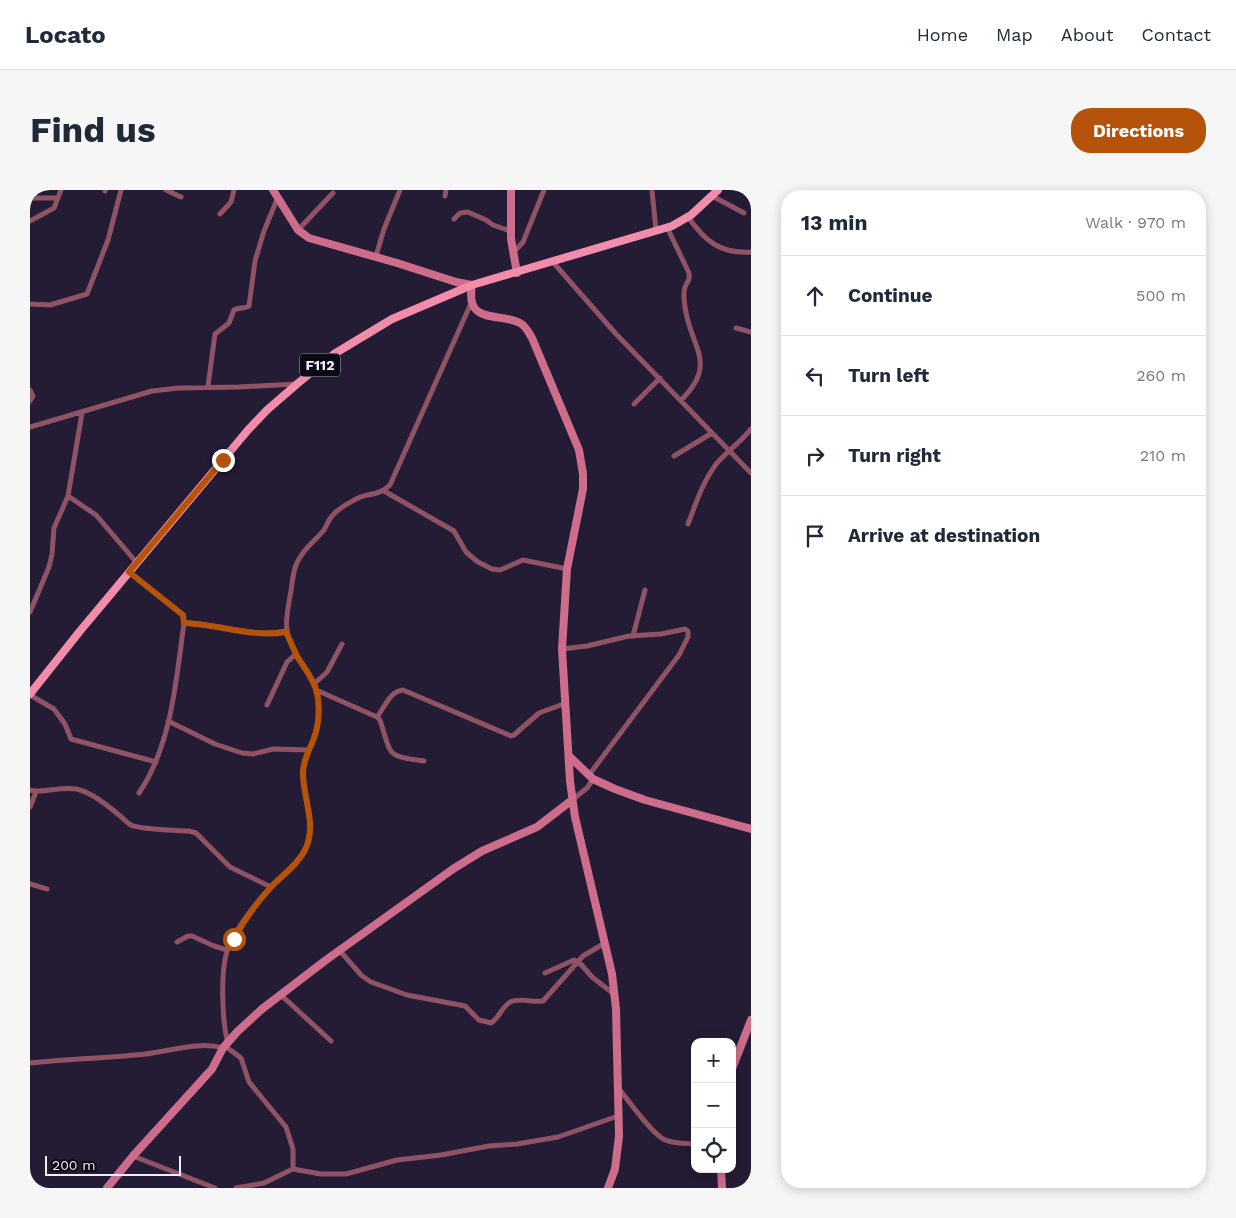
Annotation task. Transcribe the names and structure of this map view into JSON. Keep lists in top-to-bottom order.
{
  "streets": {
    "main road": ["F112"]
  },
  "scale_bar": "200 m",
  "page": {
    "header": "Locato",
    "nav": [
      "Home",
      "Map",
      "About",
      "Contact"
    ],
    "buttons": "Directions",
    "title": "Find us",
    "heading": ["13 min", "Walk · 970 m"],
    "list": [
      ["Continue", "500 m"],
      ["Turn left", "260 m"],
      ["Turn right", "210 m"],
      "Arrive at destination"
    ],
    "map_buttons": ["+", "−"],
    "scale": "200 m"
  }
}
